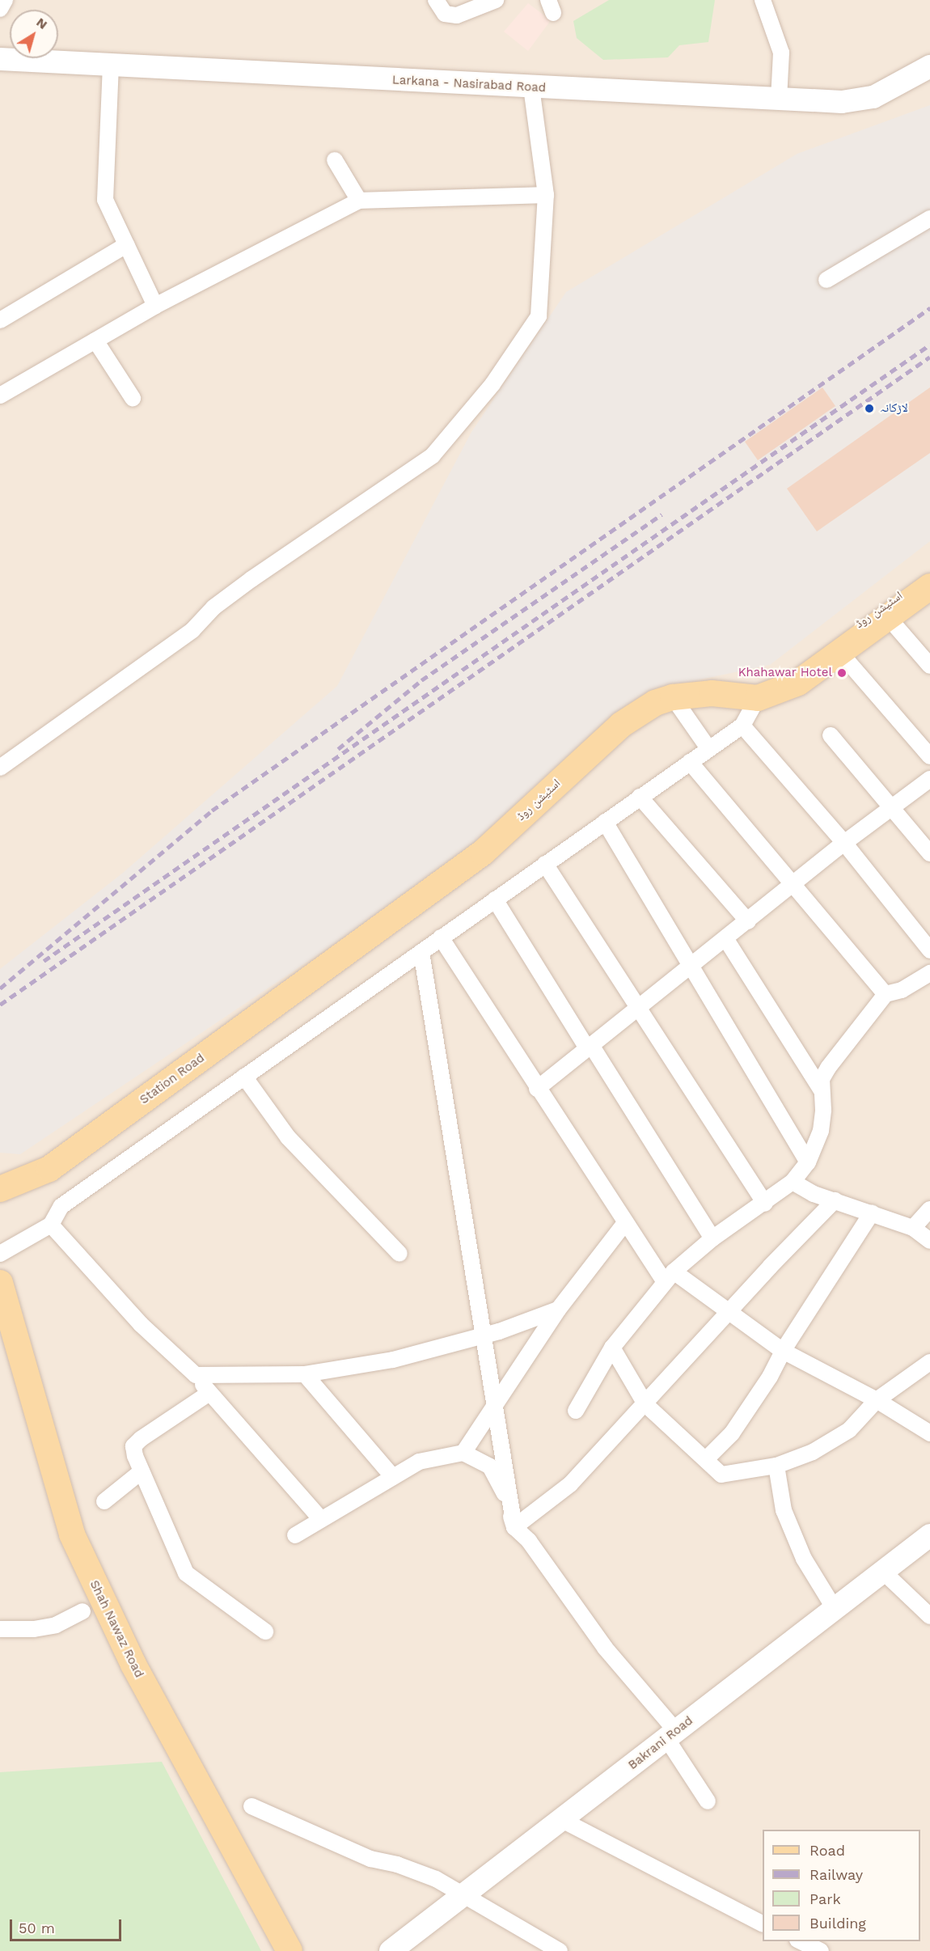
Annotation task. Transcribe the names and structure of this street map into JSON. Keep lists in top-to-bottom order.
{
  "streets": {
    "main road": [
      "Larkana - Nasirabad Road",
      "اسٹیشن روڈ",
      "Station Road",
      "Shah Nawaz Road",
      "Bakrani Road"
    ]
  },
  "crossings": [
    ["اسٹیشن روڈ", "Station Road"]
  ],
  "places": ["لاڑکانہ", "Khahawar Hotel"],
  "legend": [
    "Road",
    "Railway",
    "Park",
    "Building"
  ],
  "scale_bar": "50 m",
  "north": "top right"
}
